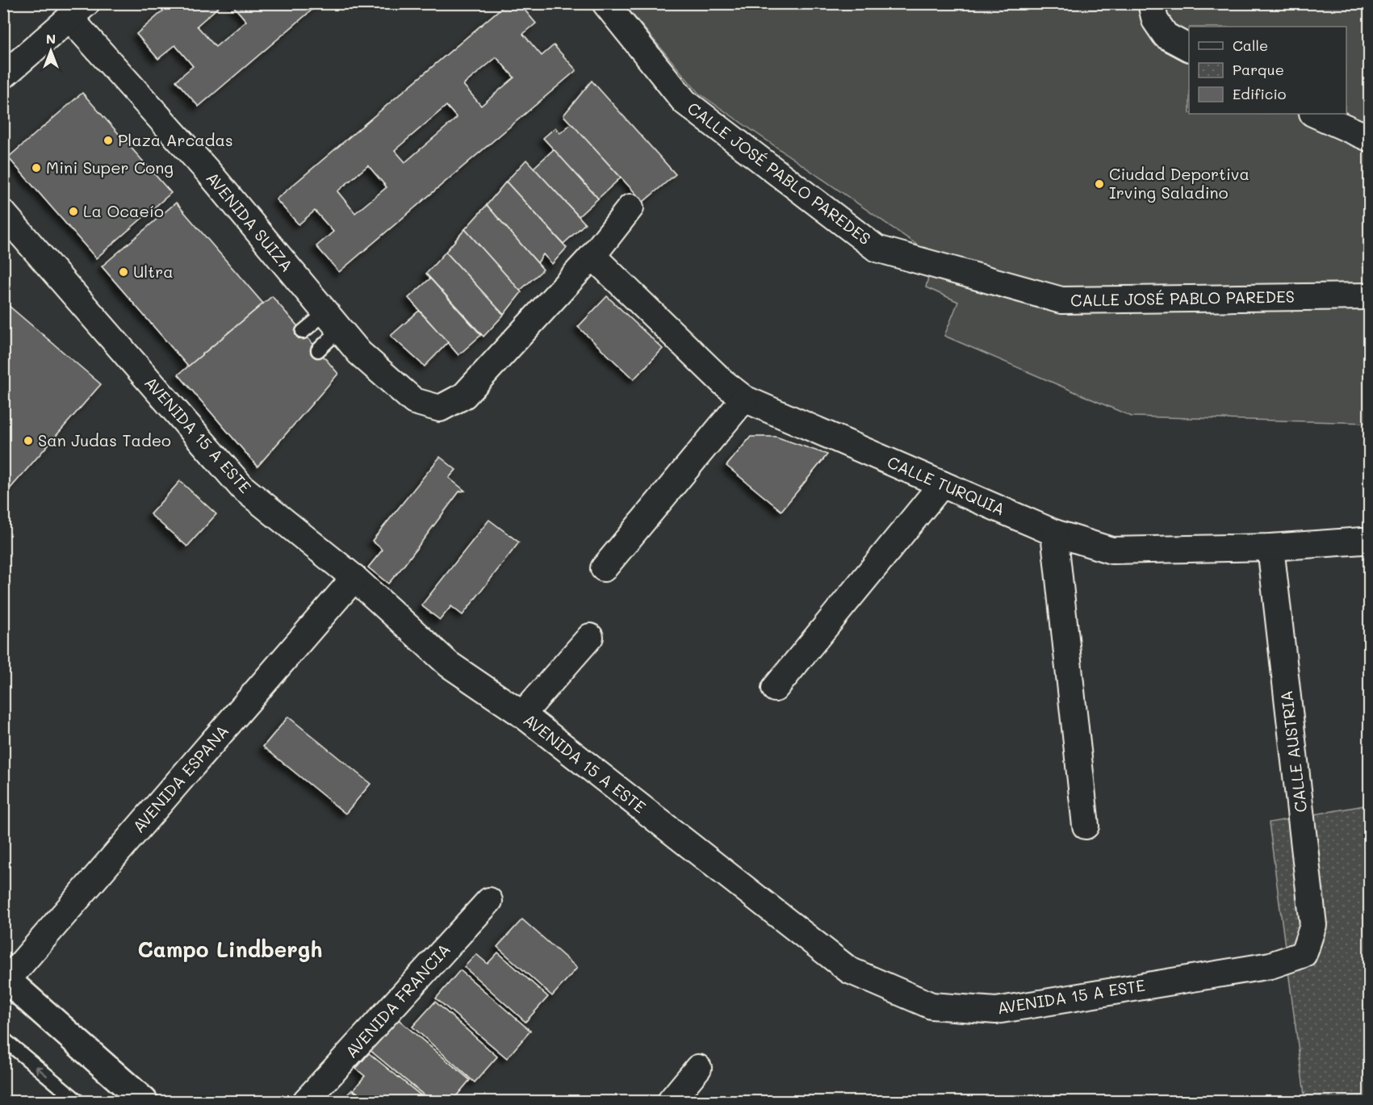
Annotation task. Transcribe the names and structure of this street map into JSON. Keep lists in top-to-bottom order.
{
  "streets": {
    "street": [
      "CALLE JOSÉ PABLO PAREDES",
      "AVENIDA SUIZA",
      "AVENIDA 15 A ESTE",
      "CALLE TURQUIA",
      "CALLE AUSTRIA",
      "AVENIDA ESPANA",
      "AVENIDA FRANCIA"
    ]
  },
  "crossings": [
    ["AVENIDA SUIZA", "CALLE TURQUIA"],
    ["AVENIDA 15 A ESTE", "CALLE AUSTRIA"],
    ["AVENIDA 15 A ESTE", "AVENIDA ESPANA"],
    ["CALLE TURQUIA", "CALLE AUSTRIA"]
  ],
  "districts": ["Campo Lindbergh"],
  "places": [
    "Plaza Arcadas",
    "Mini Super Cong",
    "Ciudad Deportiva Irving Saladino",
    "La Ocaeío",
    "Ultra",
    "San Judas Tadeo"
  ],
  "legend": ["Calle", "Parque", "Edificio"],
  "north": "top"
}
